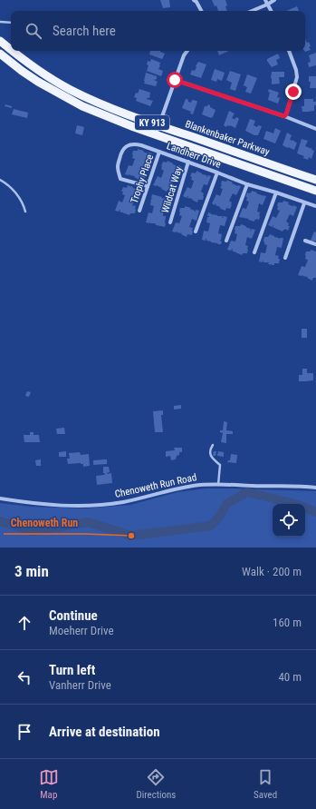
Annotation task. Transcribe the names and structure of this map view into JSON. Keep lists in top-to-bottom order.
{
  "streets": {
    "main road": ["KY 913", "Blankenbaker Parkway"],
    "street": [
      "Landherr Drive",
      "Trophy Place",
      "Wildcat Way",
      "Chenoweth Run Road"
    ]
  },
  "crossings": [
    ["Blankenbaker Parkway", "Landherr Drive"],
    ["Landherr Drive", "Trophy Place"],
    ["Landherr Drive", "Wildcat Way"]
  ],
  "places": ["Chenoweth Run"],
  "page": {
    "search": "Search here",
    "heading": ["3 min", "Walk · 200 m"],
    "list": [
      ["Continue", "Moeherr Drive", "160 m"],
      ["Turn left", "Vanherr Drive", "40 m"],
      "Arrive at destination"
    ],
    "nav": ["Map", "Directions", "Saved"]
  }
}
